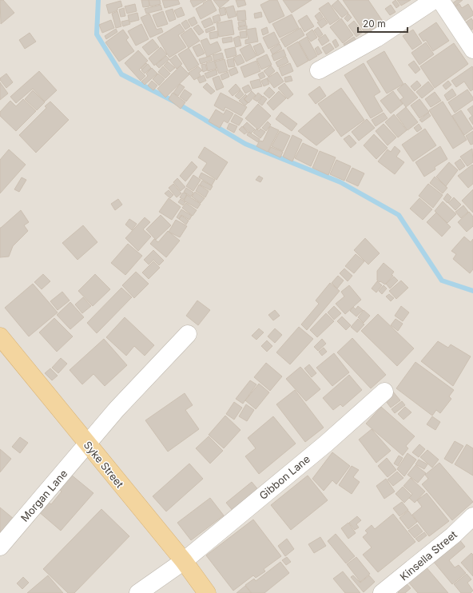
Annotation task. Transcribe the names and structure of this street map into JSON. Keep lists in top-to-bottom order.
{
  "streets": {
    "main road": ["Syke Street"],
    "street": ["Gibbon Lane", "Morgan Lane", "Kinsella Street"]
  },
  "crossings": [
    ["Syke Street", "Gibbon Lane"],
    ["Syke Street", "Morgan Lane"]
  ],
  "scale_bar": "20 m"
}
